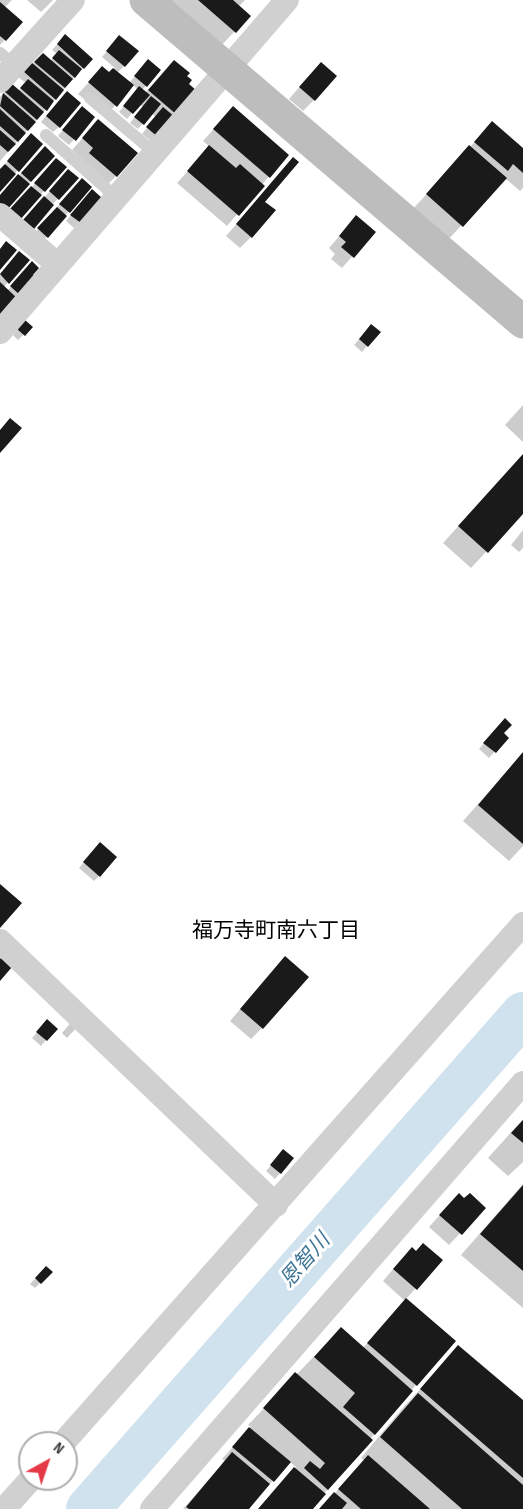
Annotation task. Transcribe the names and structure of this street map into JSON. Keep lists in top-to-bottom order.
{
  "districts": ["福万寺町南六丁目"],
  "water": ["恩智川"],
  "north": "top right"
}
